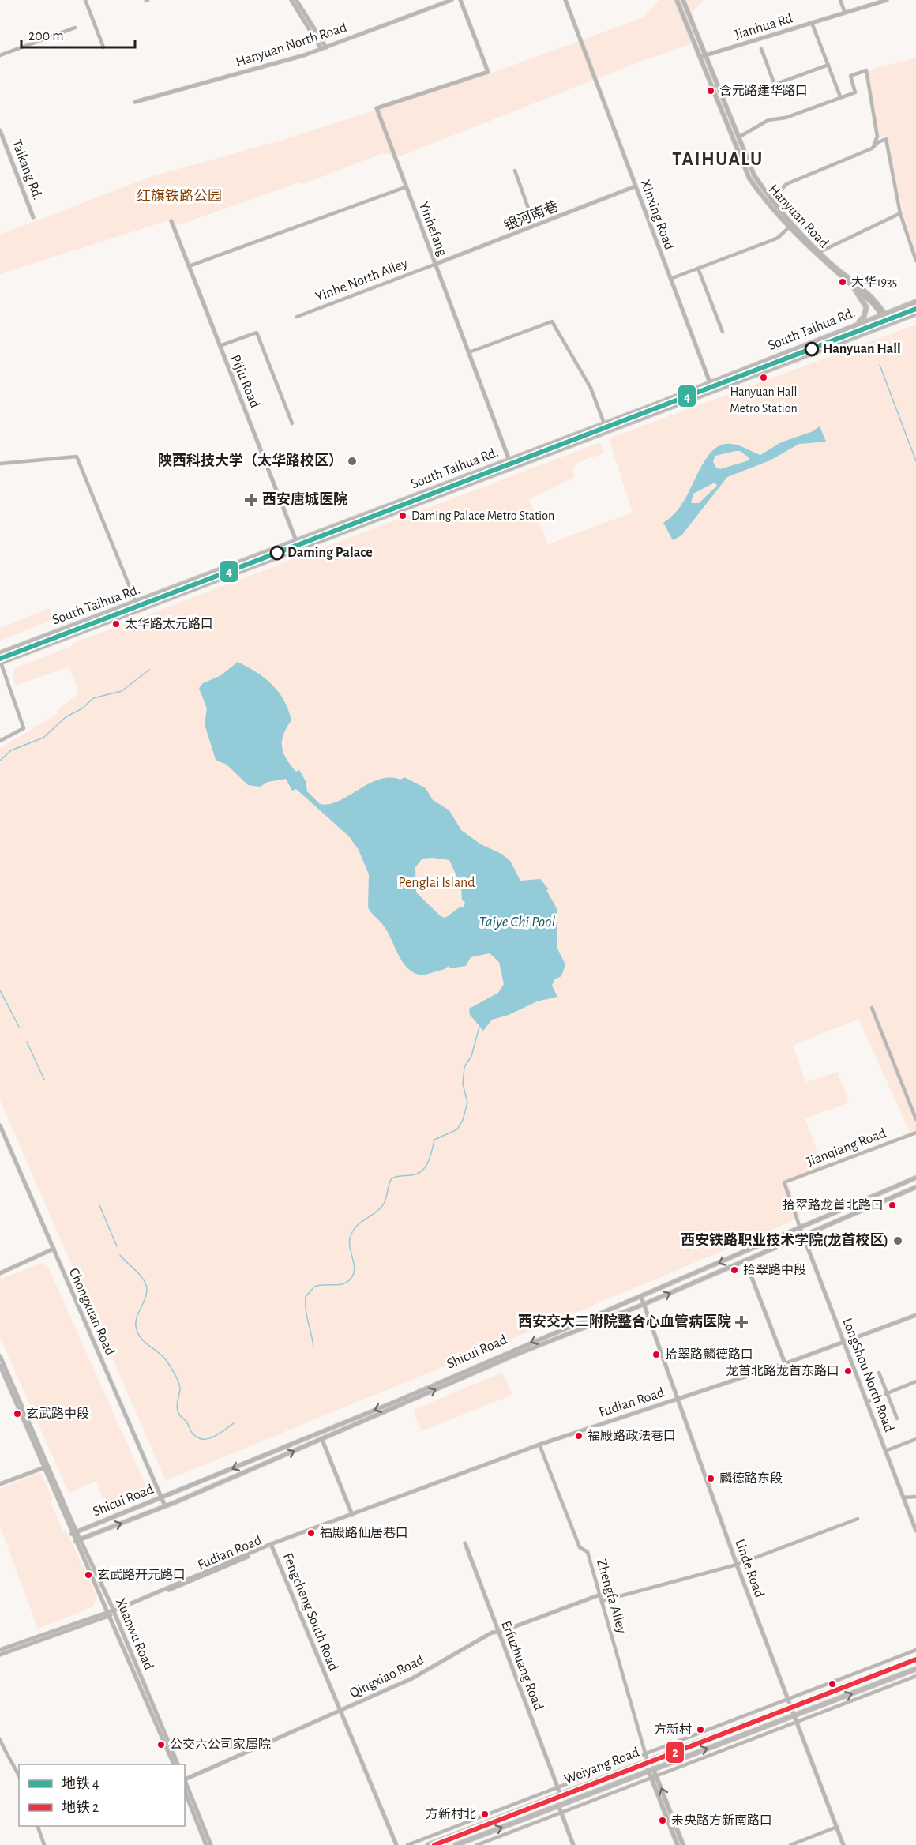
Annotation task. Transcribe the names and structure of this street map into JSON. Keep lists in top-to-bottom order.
{
  "streets": {
    "main road": [
      "Hanyuan Road",
      "South Taihua Rd.",
      "Shicui Road",
      "Weiyang Road"
    ],
    "street": [
      "Jianhua Rd",
      "Hanyuan North Road",
      "Taikang Rd.",
      "Xinxing Road",
      "银河南巷",
      "Yinhefang",
      "Yinhe North Alley",
      "Pijiu Road",
      "Jianqiang Road",
      "Chongxuan Road",
      "LongShou North Road",
      "Fudian Road",
      "Linde Road",
      "Zhengfa Alley",
      "Fengcheng South Road",
      "Xuanwu Road",
      "Erfuzhuang Road",
      "Qingxiao Road"
    ]
  },
  "crossings": [
    ["Jianhua Rd", "Hanyuan Road"],
    ["Xinxing Road", "银河南巷"],
    ["Xinxing Road", "South Taihua Rd."],
    ["银河南巷", "Yinhefang"],
    ["银河南巷", "Yinhe North Alley"],
    ["Hanyuan Road", "South Taihua Rd."],
    ["Yinhefang", "Yinhe North Alley"],
    ["Yinhefang", "South Taihua Rd."],
    ["South Taihua Rd.", "Pijiu Road"],
    ["Jianqiang Road", "Shicui Road"],
    ["Jianqiang Road", "LongShou North Road"],
    ["Chongxuan Road", "Shicui Road"],
    ["Shicui Road", "LongShou North Road"],
    ["Shicui Road", "Linde Road"],
    ["Shicui Road", "Xuanwu Road"],
    ["LongShou North Road", "Fudian Road"],
    ["Fudian Road", "Linde Road"],
    ["Fudian Road", "Zhengfa Alley"],
    ["Fudian Road", "Fengcheng South Road"],
    ["Fudian Road", "Xuanwu Road"],
    ["Linde Road", "Weiyang Road"],
    ["Zhengfa Alley", "Qingxiao Road"],
    ["Zhengfa Alley", "Weiyang Road"],
    ["Fengcheng South Road", "Qingxiao Road"],
    ["Erfuzhuang Road", "Qingxiao Road"],
    ["Erfuzhuang Road", "Weiyang Road"]
  ],
  "districts": ["TAIHUALU"],
  "water": ["Taiye Chi Pool"],
  "parks": ["红旗铁路公园", "Penglai Island"],
  "places": {
    "other": [
      "含元路建华路口",
      "大华1935",
      "Hanyuan Hall",
      "Hanyuan Hall Metro Station",
      "陕西科技大学（太华路校区）",
      "Daming Palace Metro Station",
      "Daming Palace",
      "太华路太元路口",
      "拾翠路龙首北路口",
      "西安铁路职业技术学院(龙首校区)",
      "拾翠路中段",
      "拾翠路麟德路口",
      "龙首北路龙首东路口",
      "玄武路中段",
      "福殿路政法巷口",
      "麟德路东段",
      "福殿路仙居巷口",
      "玄武路开元路口",
      "方新村",
      "公交六公司家属院",
      "方新村北",
      "未央路方新南路口"
    ],
    "health": ["西安唐城医院", "西安交大二附院整合心血管病医院"]
  },
  "lines": ["metro line 4", "metro line 2"],
  "legend": ["地铁 4", "地铁 2"],
  "scale_bar": "200 m"
}
